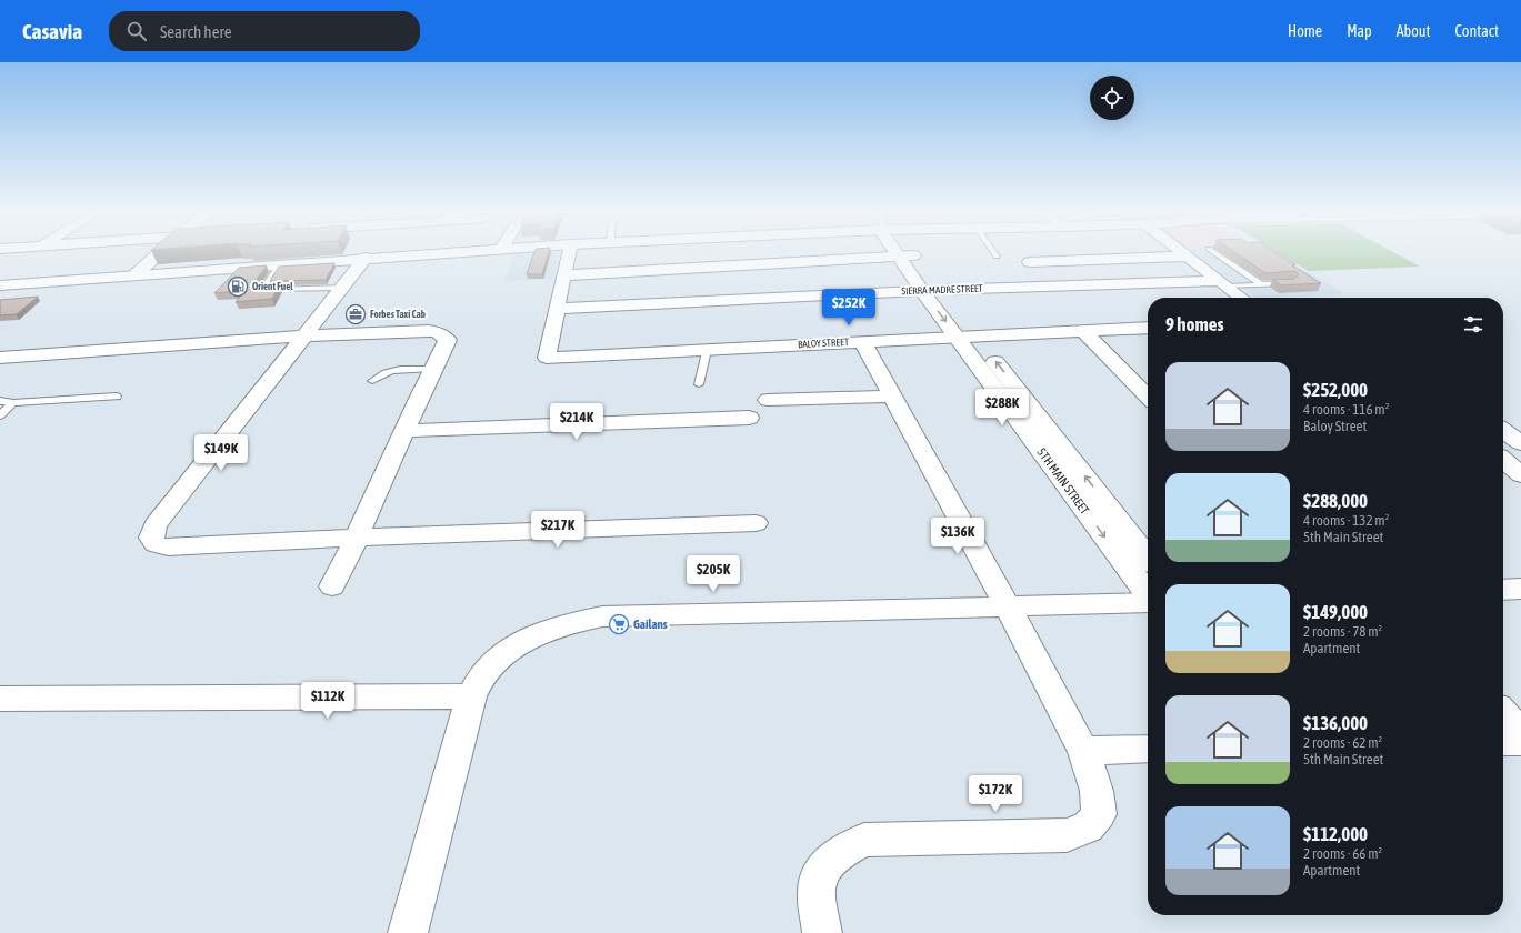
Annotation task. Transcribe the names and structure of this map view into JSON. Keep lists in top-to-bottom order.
{
  "streets": {
    "main road": ["5TH MAIN STREET"],
    "street": ["SIERRA MADRE STREET", "BALOY STREET"]
  },
  "crossings": [
    ["SIERRA MADRE STREET", "BALOY STREET"],
    ["SIERRA MADRE STREET", "5TH MAIN STREET"],
    ["BALOY STREET", "5TH MAIN STREET"]
  ],
  "places": {
    "fuel station": ["Orient Fuel"],
    "office": ["Forbes Taxi Cab"],
    "supermarket": ["Gailans"]
  },
  "page": {
    "header": "Casavia",
    "search": "Search here",
    "nav": [
      "Home",
      "Map",
      "About",
      "Contact"
    ],
    "price": [
      "$252K",
      "$288K",
      "$214K",
      "$149K",
      "$217K",
      "$136K",
      "$205K",
      "$112K",
      "$172K"
    ],
    "heading": "9 homes",
    "list": [
      {
        "name": "$252,000",
        "note": "4 rooms · 116 m² · Baloy Street"
      },
      {
        "name": "$288,000",
        "note": "4 rooms · 132 m² · 5th Main Street"
      },
      {
        "name": "$149,000",
        "note": "2 rooms · 78 m² · Apartment"
      },
      {
        "name": "$136,000",
        "note": "2 rooms · 62 m² · 5th Main Street"
      },
      {
        "name": "$112,000",
        "note": "2 rooms · 66 m² · Apartment"
      }
    ]
  }
}
